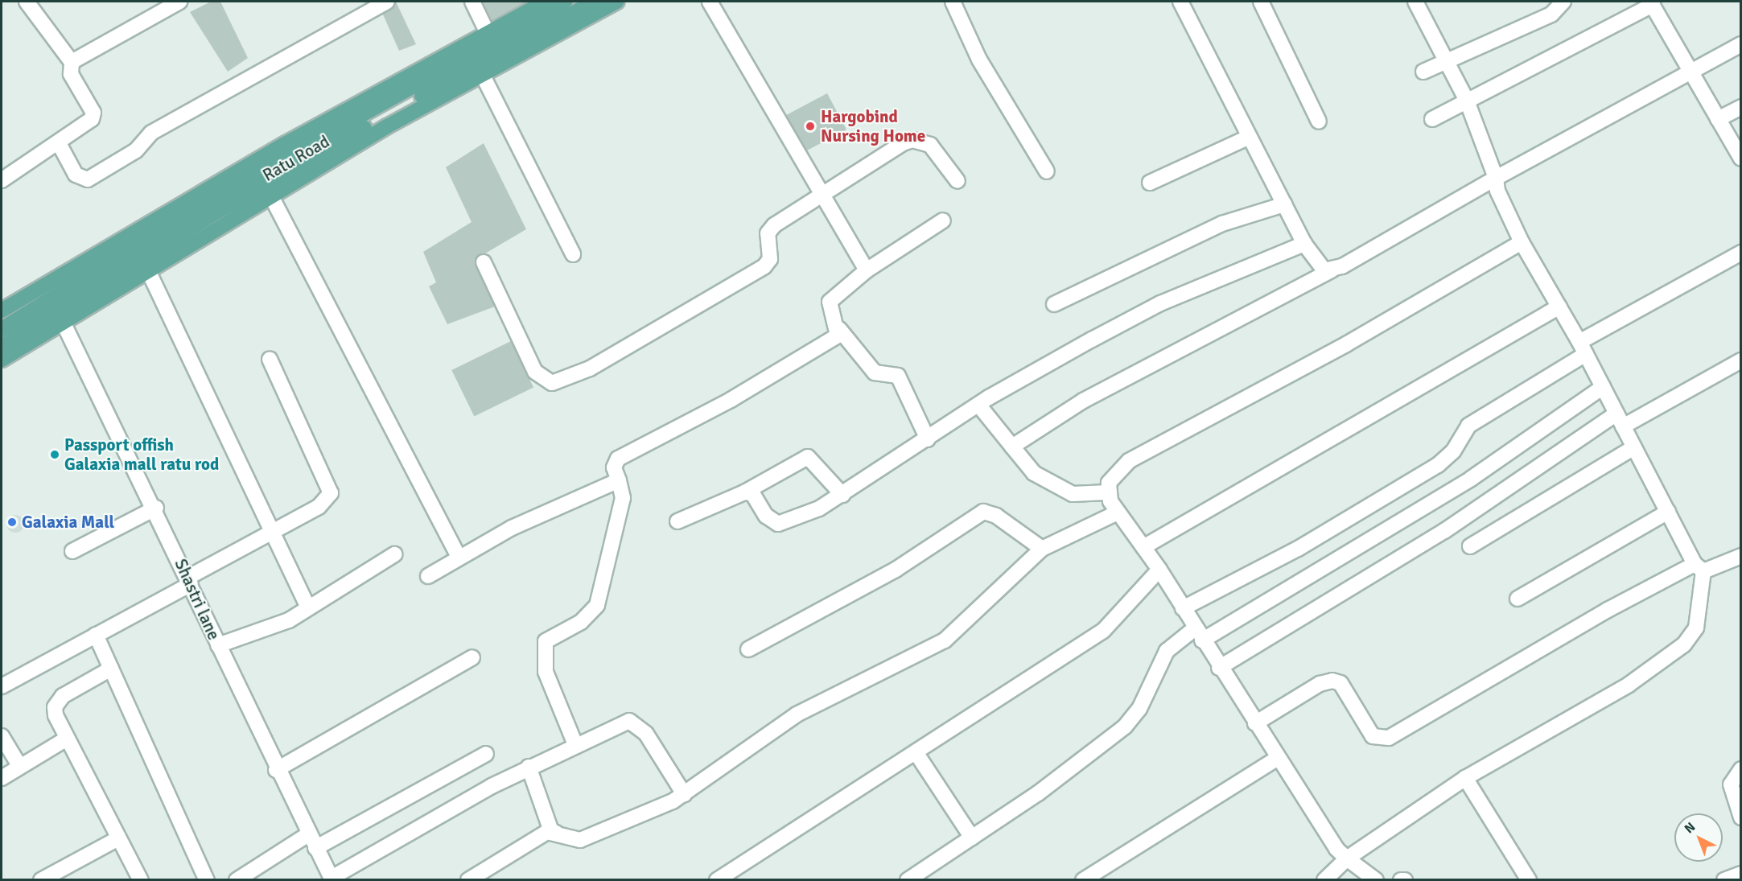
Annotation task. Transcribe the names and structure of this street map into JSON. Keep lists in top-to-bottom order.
{
  "streets": {
    "main road": ["Ratu Road"],
    "street": ["Shastri lane"]
  },
  "crossings": [
    ["Ratu Road", "Shastri lane"]
  ],
  "places": ["Hargobind Nursing Home", "Passport offish Galaxia mall ratu rod", "Galaxia Mall"],
  "north": "top left"
}
